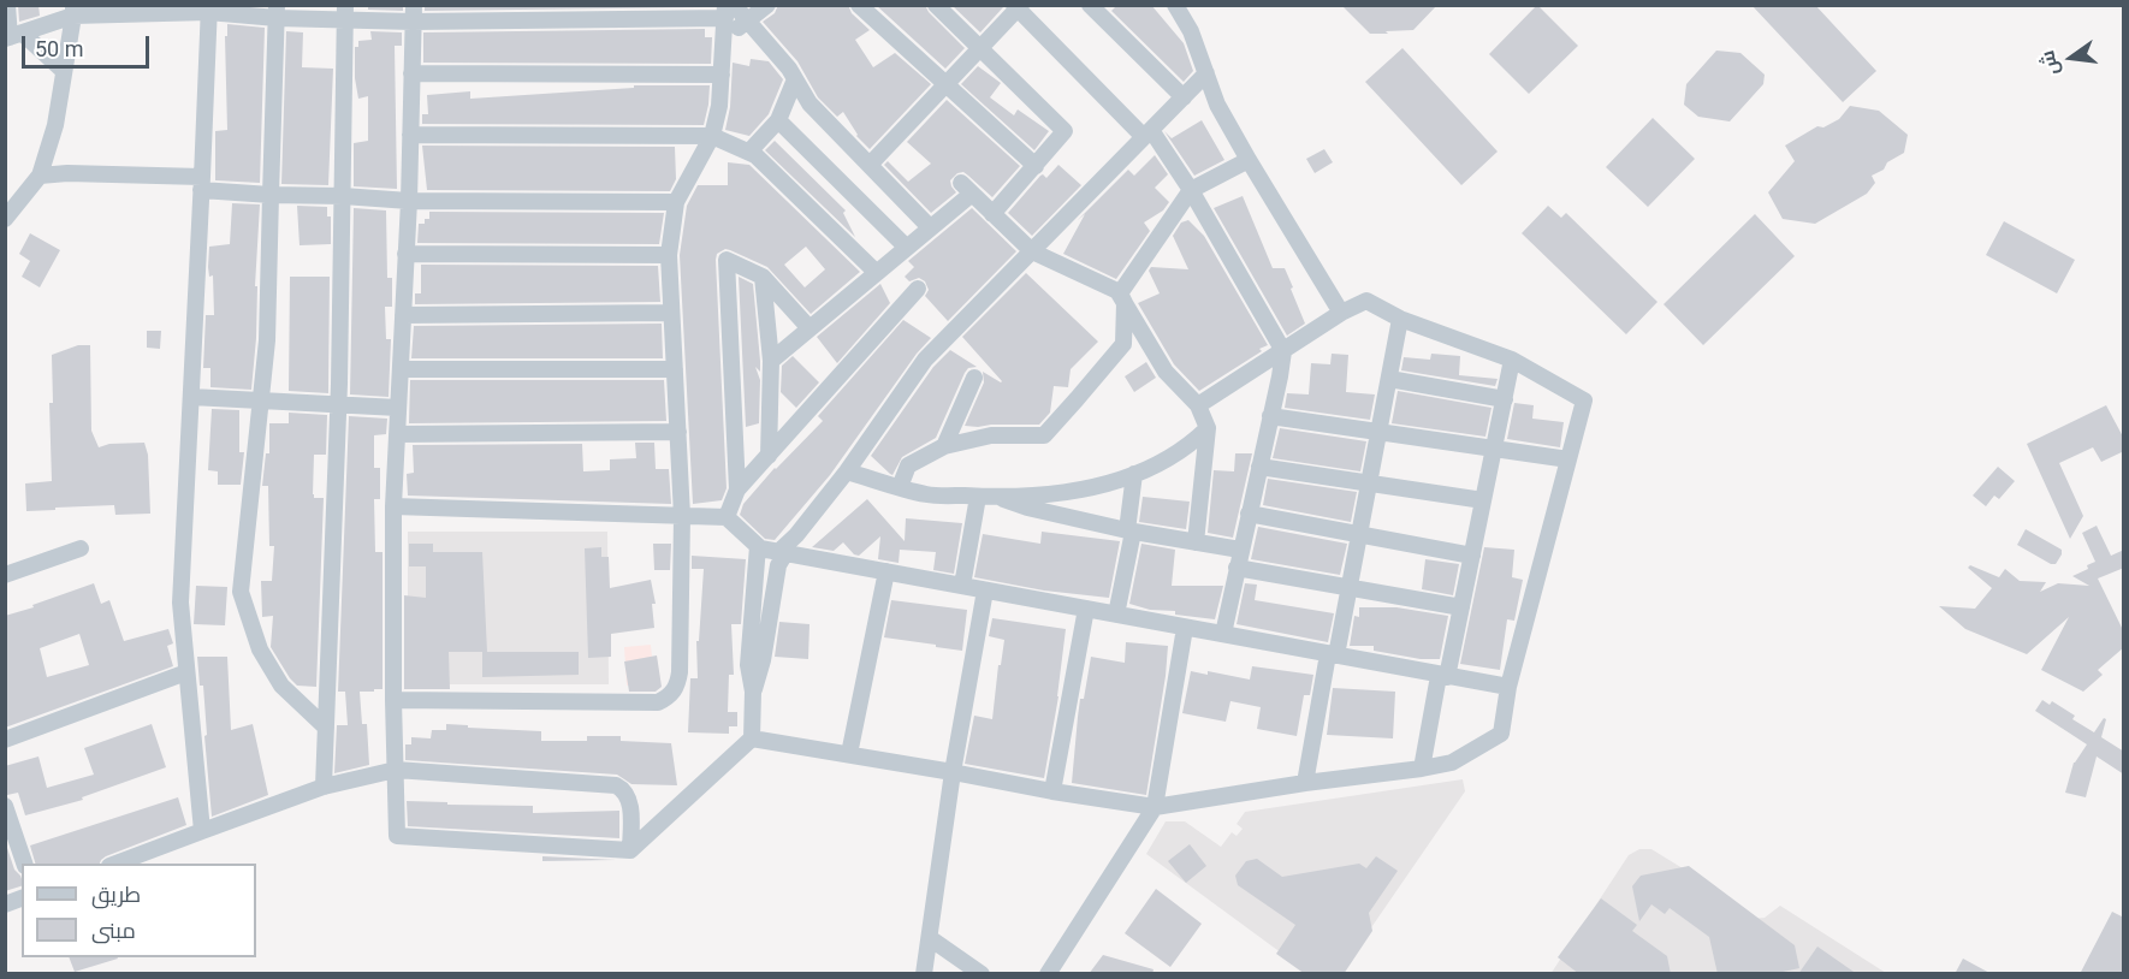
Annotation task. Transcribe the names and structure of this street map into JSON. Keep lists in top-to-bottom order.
{
  "legend": ["طريق", "مبنى"],
  "scale_bar": "50 m",
  "north": "left"
}
